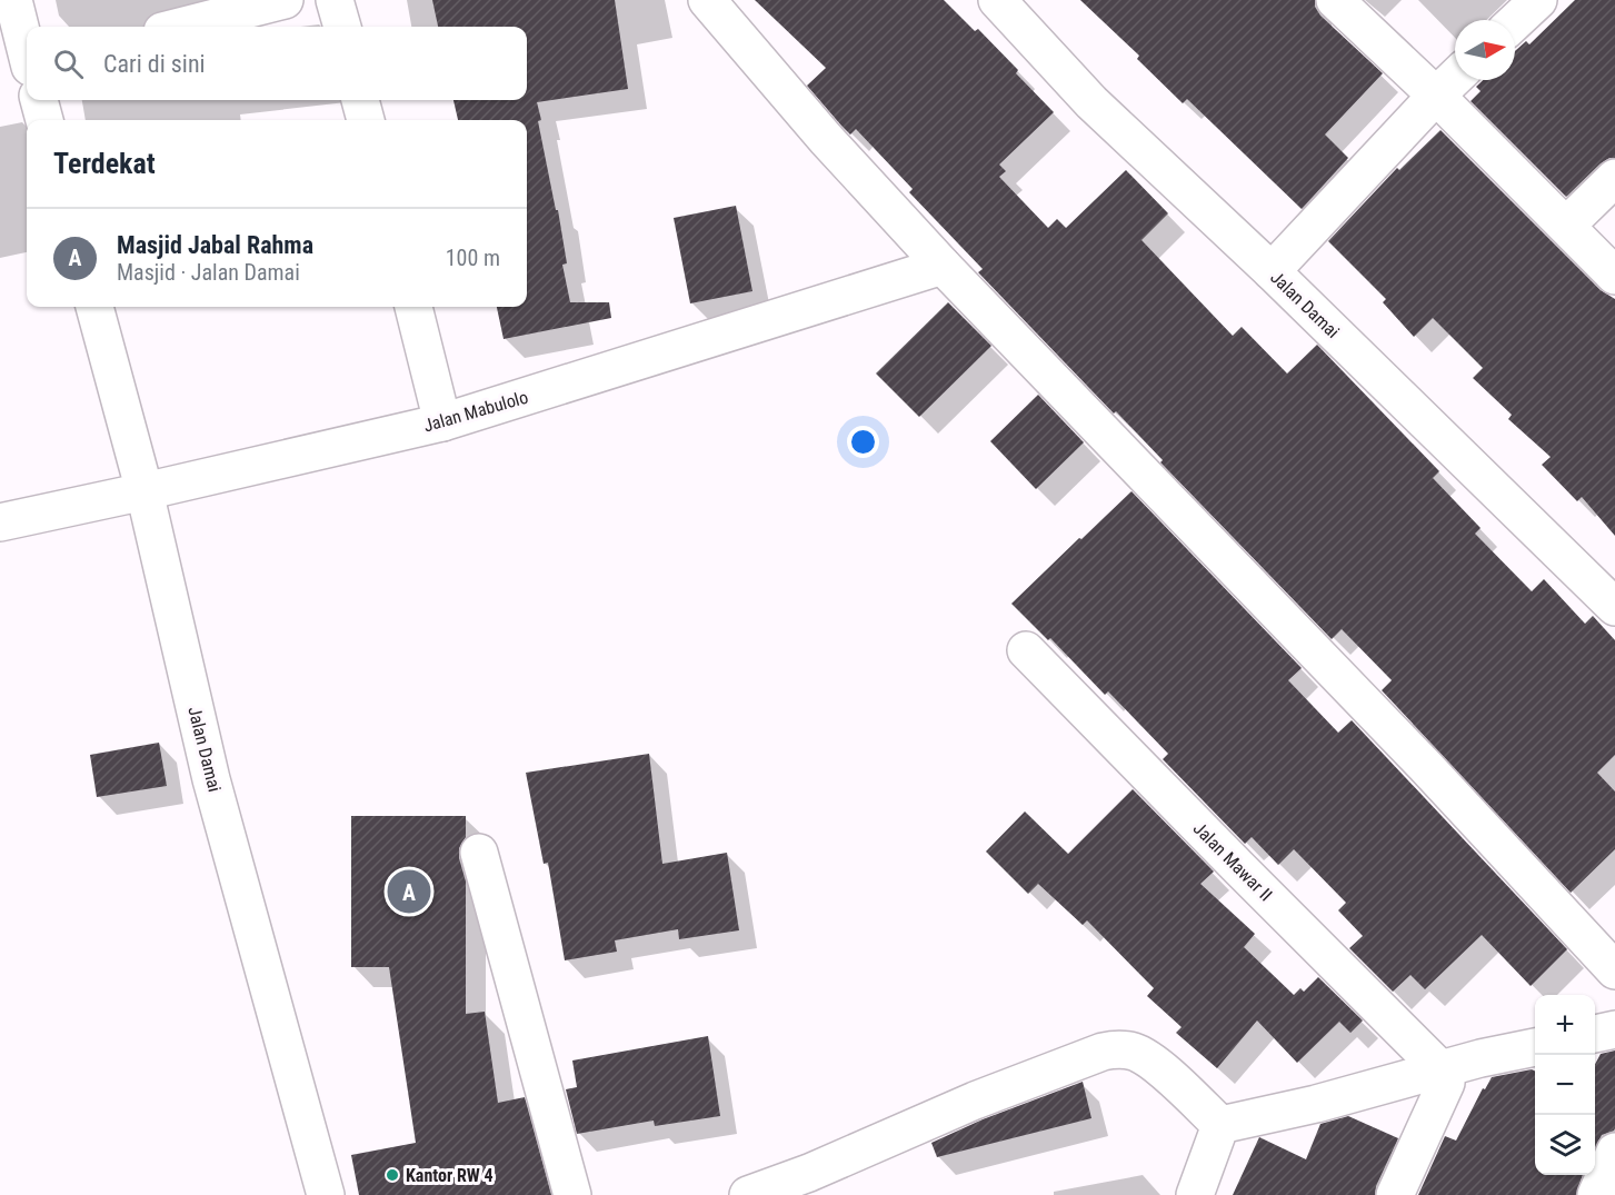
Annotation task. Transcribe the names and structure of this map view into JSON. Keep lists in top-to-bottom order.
{
  "streets": {
    "street": ["Jalan Damai", "Jalan Mabulolo", "Jalan Mawar II"]
  },
  "crossings": [
    ["Jalan Damai", "Jalan Mabulolo"]
  ],
  "places": ["Kantor RW 4"],
  "north": "right",
  "page": {
    "search": "Cari di sini",
    "heading": "Terdekat",
    "list": [
      {
        "mark": "A",
        "name": "Masjid Jabal Rahma",
        "note": "Masjid · Jalan Damai",
        "value": "100 m"
      }
    ],
    "pins": "A",
    "map_buttons": ["+", "−"]
  }
}
